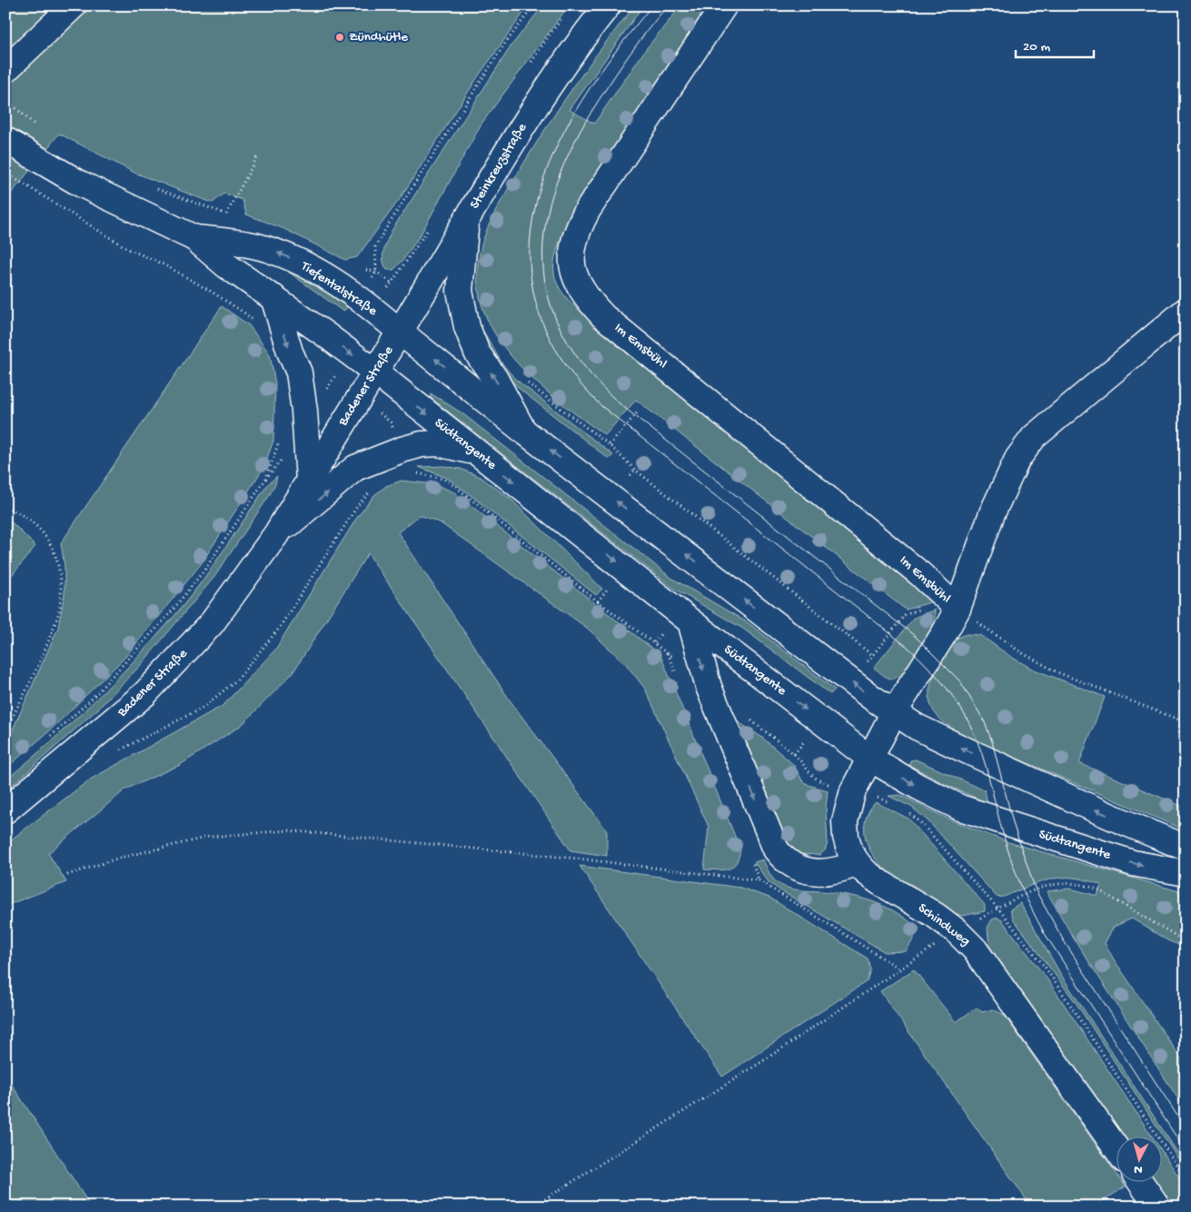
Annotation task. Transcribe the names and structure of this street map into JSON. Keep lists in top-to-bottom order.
{
  "streets": {
    "main road": [
      "Steinkreuzstraße",
      "Tiefentalstraße",
      "Im Emsbühl",
      "Badener Straße",
      "Südtangente",
      "Schindweg"
    ]
  },
  "crossings": [
    ["Steinkreuzstraße", "Tiefentalstraße"],
    ["Steinkreuzstraße", "Badener Straße"],
    ["Tiefentalstraße", "Badener Straße"],
    ["Tiefentalstraße", "Südtangente"],
    ["Im Emsbühl", "Schindweg"],
    ["Badener Straße", "Südtangente"],
    ["Südtangente", "Schindweg"]
  ],
  "places": ["Zündhütle"],
  "scale_bar": "20 m",
  "north": "bottom"
}
